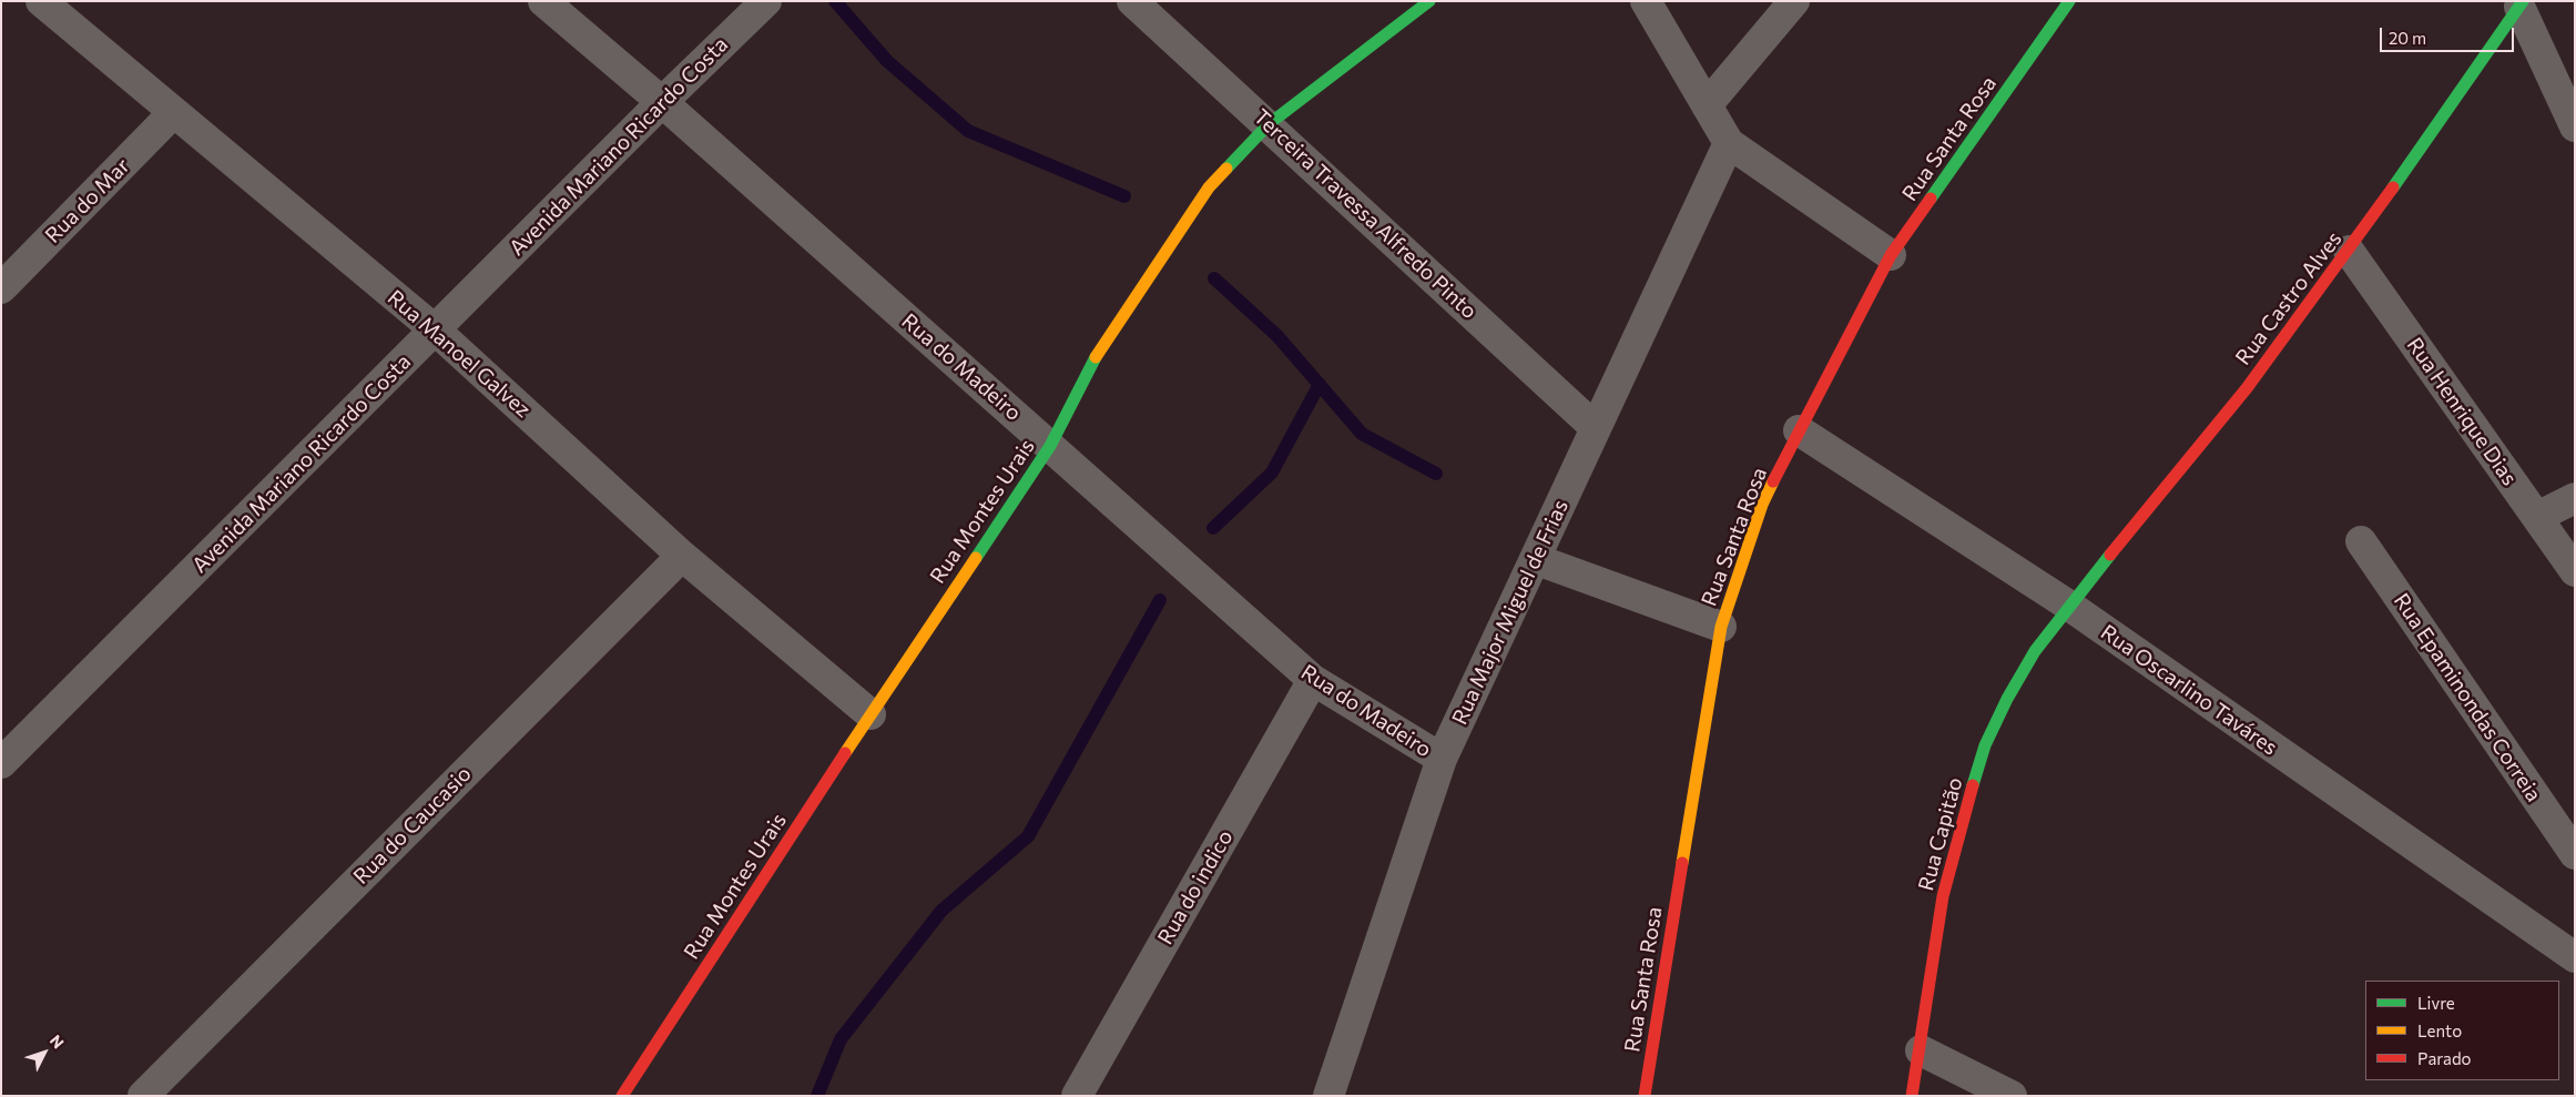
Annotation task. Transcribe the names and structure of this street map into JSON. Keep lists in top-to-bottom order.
{
  "streets": {
    "street": [
      "Rua Santa Rosa",
      "Avenida Mariano Ricardo Costa",
      "Rua do Mar",
      "Terceira Travessa Alfredo Pinto",
      "Rua Castro Alves",
      "Rua Manoel Galvez",
      "Rua do Madeiro",
      "Rua Henrique Dias",
      "Rua Montes Urais",
      "Rua Major Miguel de Frias",
      "Rua Oscarlino Taváres",
      "Rua Epaminondas Correia",
      "Rua do Caucasio",
      "Rua Capitão",
      "Rua do indico"
    ]
  },
  "crossings": [
    ["Rua Santa Rosa", "Rua Oscarlino Taváres"],
    ["Avenida Mariano Ricardo Costa", "Rua Manoel Galvez"],
    ["Avenida Mariano Ricardo Costa", "Rua do Madeiro"],
    ["Rua do Mar", "Rua Manoel Galvez"],
    ["Terceira Travessa Alfredo Pinto", "Rua Montes Urais"],
    ["Terceira Travessa Alfredo Pinto", "Rua Major Miguel de Frias"],
    ["Rua Castro Alves", "Rua Henrique Dias"],
    ["Rua Castro Alves", "Rua Oscarlino Taváres"],
    ["Rua Castro Alves", "Rua Capitão"],
    ["Rua Manoel Galvez", "Rua Montes Urais"],
    ["Rua Manoel Galvez", "Rua do Caucasio"],
    ["Rua do Madeiro", "Rua Montes Urais"],
    ["Rua do Madeiro", "Rua Major Miguel de Frias"],
    ["Rua do Madeiro", "Rua do indico"],
    ["Rua Oscarlino Taváres", "Rua Capitão"]
  ],
  "legend": ["Livre", "Lento", "Parado"],
  "scale_bar": "20 m",
  "north": "top right"
}
